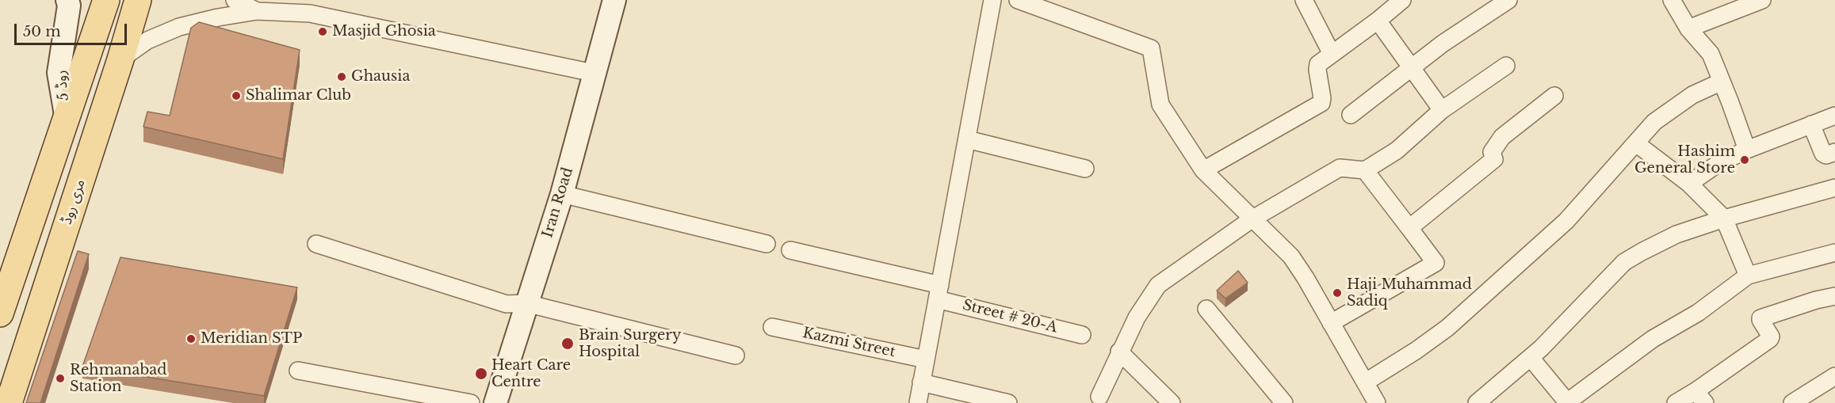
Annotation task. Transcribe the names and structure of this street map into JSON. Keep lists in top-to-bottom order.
{
  "streets": {
    "main road": ["روڈ 5", "مری روڈ", "Iran Road"],
    "street": ["Street # 20-A", "Kazmi Street"]
  },
  "places": [
    "Masjid Ghosia",
    "Ghausia",
    "Shalimar Club",
    "Hashim General Store",
    "Haji Muhammad Sadiq",
    "Meridian STP",
    "Brain Surgery Hospital",
    "Heart Care Centre",
    "Rehmanabad Station"
  ],
  "scale_bar": "50 m"
}
